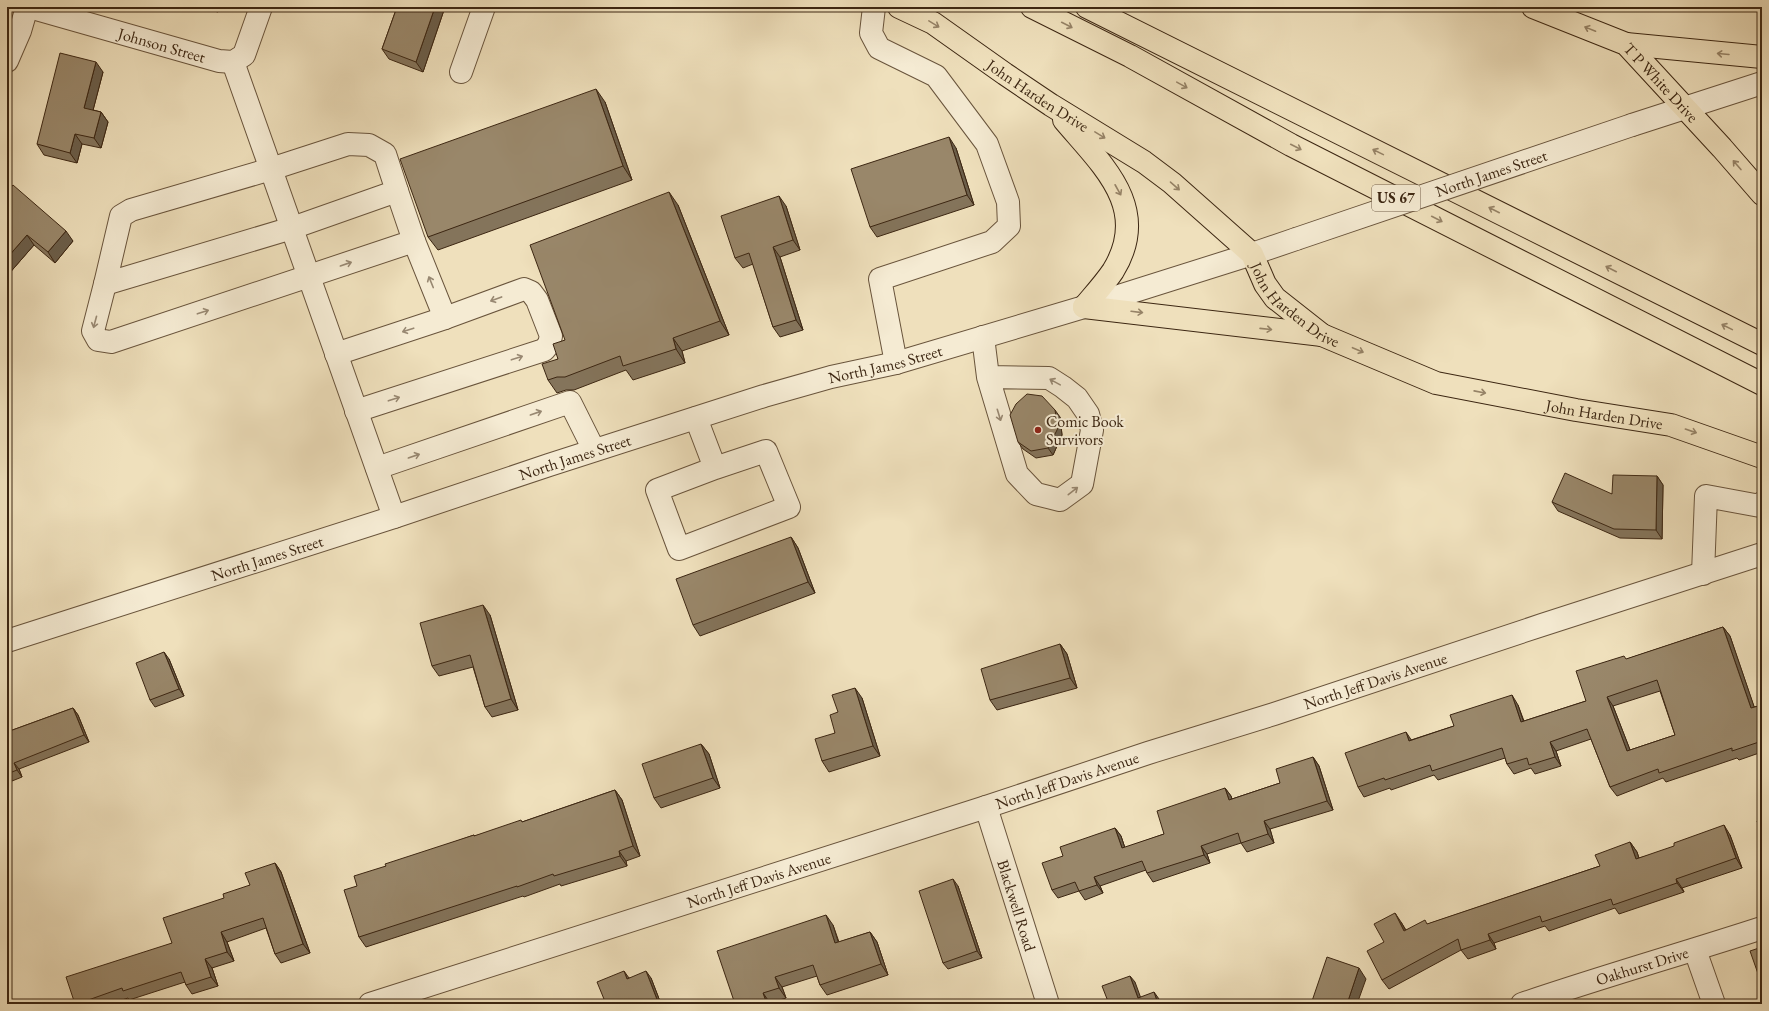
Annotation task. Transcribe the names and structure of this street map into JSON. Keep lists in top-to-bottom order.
{
  "streets": {
    "main road": ["T P White Drive", "John Harden Drive", "US 67"],
    "street": [
      "Johnson Street",
      "North James Street",
      "North Jeff Davis Avenue",
      "Blackwell Road",
      "Oakhurst Drive"
    ]
  },
  "crossings": [
    ["T P White Drive", "North James Street"],
    ["John Harden Drive", "North James Street"],
    ["North Jeff Davis Avenue", "Blackwell Road"]
  ],
  "places": ["Comic Book Survivors"]
}
